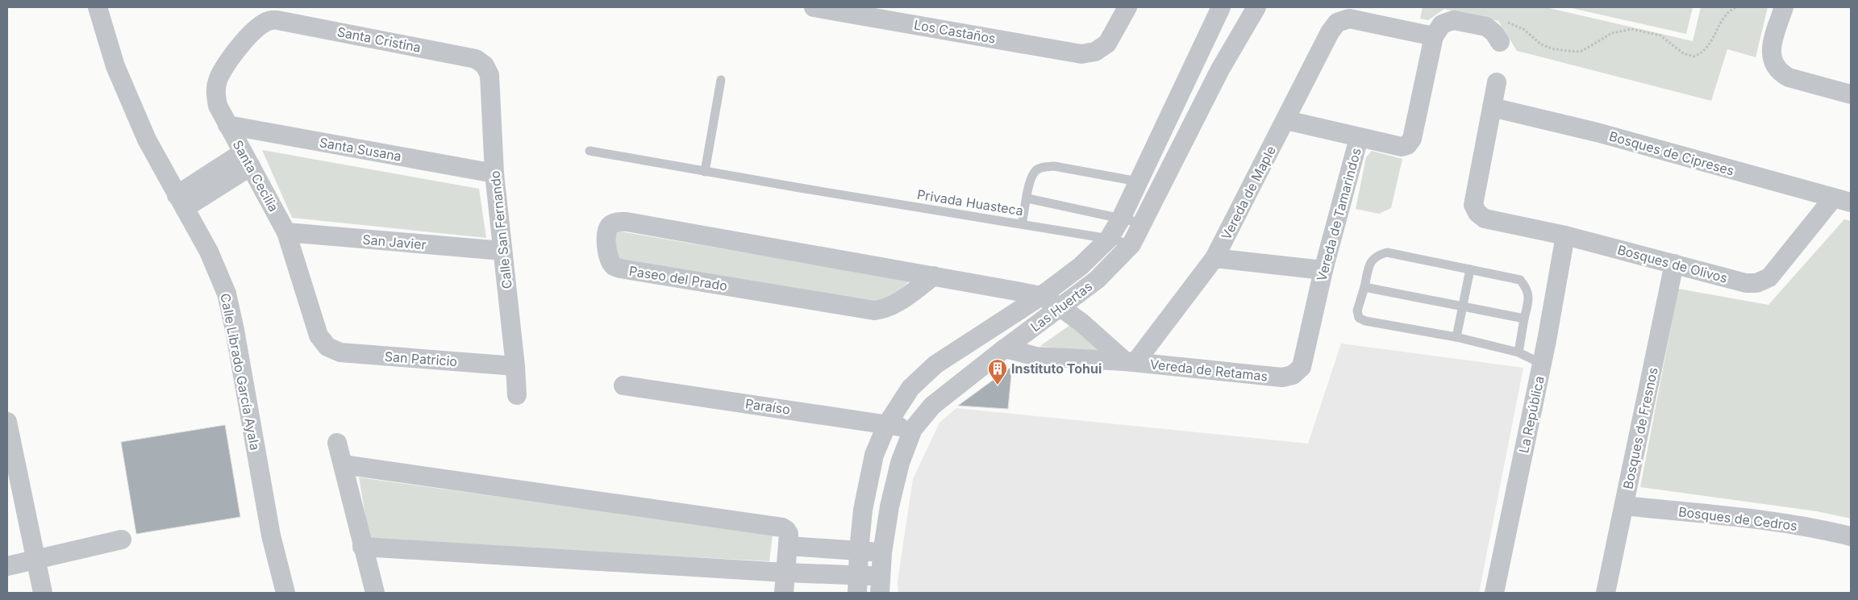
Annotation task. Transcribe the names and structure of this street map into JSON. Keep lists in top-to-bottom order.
{
  "streets": {
    "street": [
      "Los Castaños",
      "Santa Cristina",
      "Santa Susana",
      "Bosques de Cipreses",
      "Santa Cecilia",
      "Vereda de Maple",
      "Vereda de Tamarindos",
      "Calle San Fernando",
      "San Javier",
      "Bosques de Olivos",
      "Paseo del Prado",
      "Las Huertas",
      "San Patricio",
      "Vereda de Retamas",
      "Calle Librado García Ayala",
      "Paraíso",
      "La República",
      "Bosques de Fresnos",
      "Bosques de Cedros"
    ],
    "lane": ["Privada Huasteca"]
  },
  "crossings": [
    ["Santa Cristina", "Santa Cecilia"],
    ["Santa Cristina", "Calle San Fernando"],
    ["Santa Susana", "Santa Cecilia"],
    ["Santa Susana", "Calle San Fernando"],
    ["Bosques de Cipreses", "Bosques de Olivos"],
    ["Santa Cecilia", "San Javier"],
    ["Santa Cecilia", "San Patricio"],
    ["Vereda de Maple", "Vereda de Tamarindos"],
    ["Vereda de Maple", "Vereda de Retamas"],
    ["Privada Huasteca", "Las Huertas"],
    ["Vereda de Tamarindos", "Vereda de Retamas"],
    ["Calle San Fernando", "San Javier"],
    ["Calle San Fernando", "San Patricio"],
    ["Bosques de Olivos", "La República"],
    ["Bosques de Olivos", "Bosques de Fresnos"],
    ["Paseo del Prado", "Las Huertas"],
    ["Las Huertas", "Vereda de Retamas"],
    ["Las Huertas", "Paraíso"],
    ["Bosques de Fresnos", "Bosques de Cedros"]
  ],
  "places": {
    "building": ["Instituto Tohui"]
  }
}
